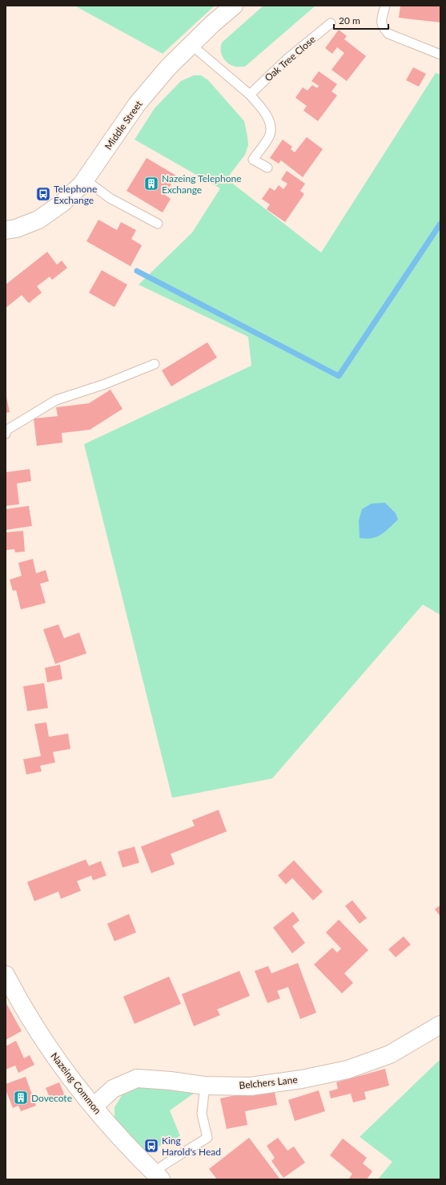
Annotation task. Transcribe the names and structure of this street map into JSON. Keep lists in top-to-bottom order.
{
  "streets": {
    "street": ["Middle Street", "Belchers Lane", "Nazeing Common"],
    "lane": ["Oak Tree Close"]
  },
  "crossings": [
    ["Belchers Lane", "Nazeing Common"]
  ],
  "places": {
    "building": ["Nazeing Telephone Exchange", "Dovecote"],
    "bus stop": ["Telephone Exchange", "King Harold's Head"]
  },
  "scale_bar": "20 m"
}
